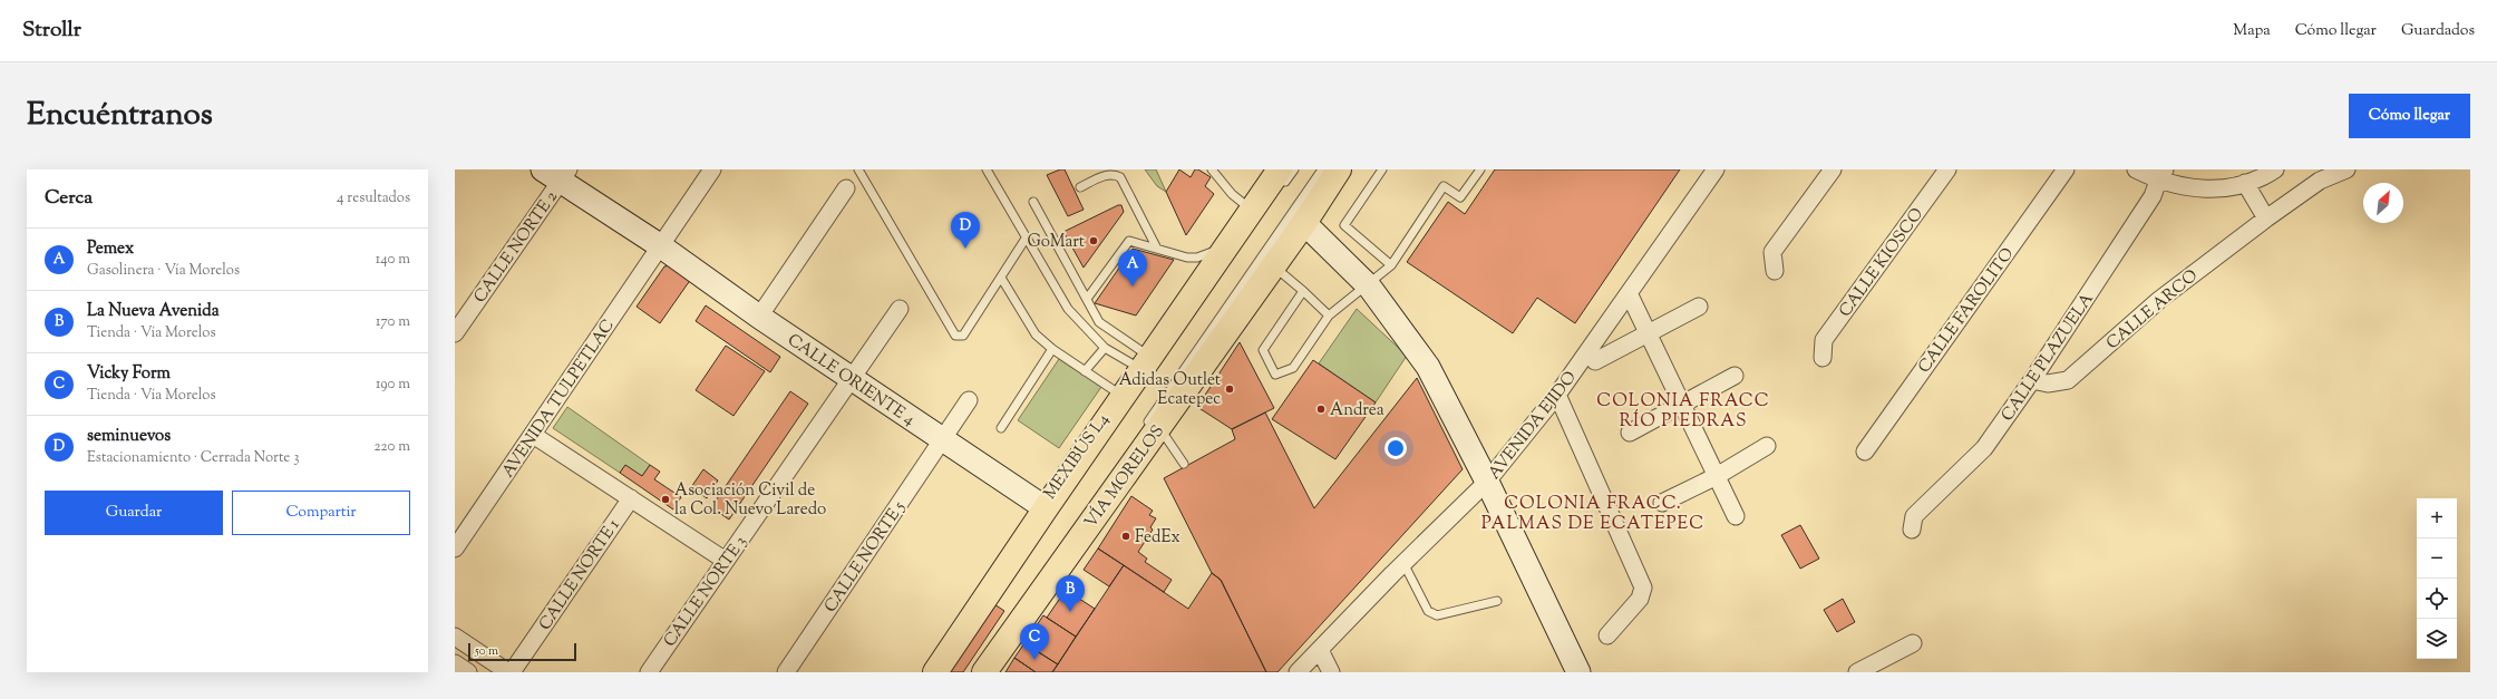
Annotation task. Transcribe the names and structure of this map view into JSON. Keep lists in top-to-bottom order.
{
  "streets": {
    "main road": ["VÍA MORELOS"],
    "street": [
      "CALLE NORTE 2",
      "CALLE KIOSCO",
      "CALLE ARCO",
      "CALLE FAROLITO",
      "CALLE PLAZUELA",
      "CALLE ORIENTE 4",
      "AVENIDA TULPETLAC",
      "AVENIDA EJIDO",
      "CALLE NORTE 5",
      "CALLE NORTE 1",
      "CALLE NORTE 3"
    ]
  },
  "crossings": [
    ["CALLE NORTE 2", "CALLE ORIENTE 4"],
    ["CALLE ARCO", "CALLE PLAZUELA"],
    ["CALLE ORIENTE 4", "AVENIDA TULPETLAC"],
    ["CALLE ORIENTE 4", "CALLE NORTE 5"],
    ["CALLE ORIENTE 4", "CALLE NORTE 3"]
  ],
  "districts": ["COLONIA FRACC RÍO PIEDRAS", "COLONIA FRACC. PALMAS DE ECATEPEC"],
  "places": [
    "GoMart",
    "Adidas Outlet Ecatepec",
    "Andrea",
    "Asociación Civil de la Col. Nuevo Laredo",
    "FedEx"
  ],
  "scale_bar": "50 m",
  "north": "top right",
  "page": {
    "header": "Strollr",
    "nav": ["Mapa", "Cómo llegar", "Guardados"],
    "title": "Encuéntranos",
    "buttons": [
      "Cómo llegar",
      ["Guardar", "Compartir"]
    ],
    "heading": ["Cerca", "4 resultados"],
    "pins": [
      "D",
      "A",
      "B",
      "C"
    ],
    "list": [
      {
        "mark": "A",
        "name": "Pemex",
        "note": "Gasolinera · Vía Morelos",
        "value": "140 m"
      },
      {
        "mark": "B",
        "name": "La Nueva Avenida",
        "note": "Tienda · Vía Morelos",
        "value": "170 m"
      },
      {
        "mark": "C",
        "name": "Vicky Form",
        "note": "Tienda · Vía Morelos",
        "value": "190 m"
      },
      {
        "mark": "D",
        "name": "seminuevos",
        "note": "Estacionamiento · Cerrada Norte 3",
        "value": "220 m"
      }
    ],
    "map_buttons": ["+", "−"],
    "scale": "50 m"
  }
}
